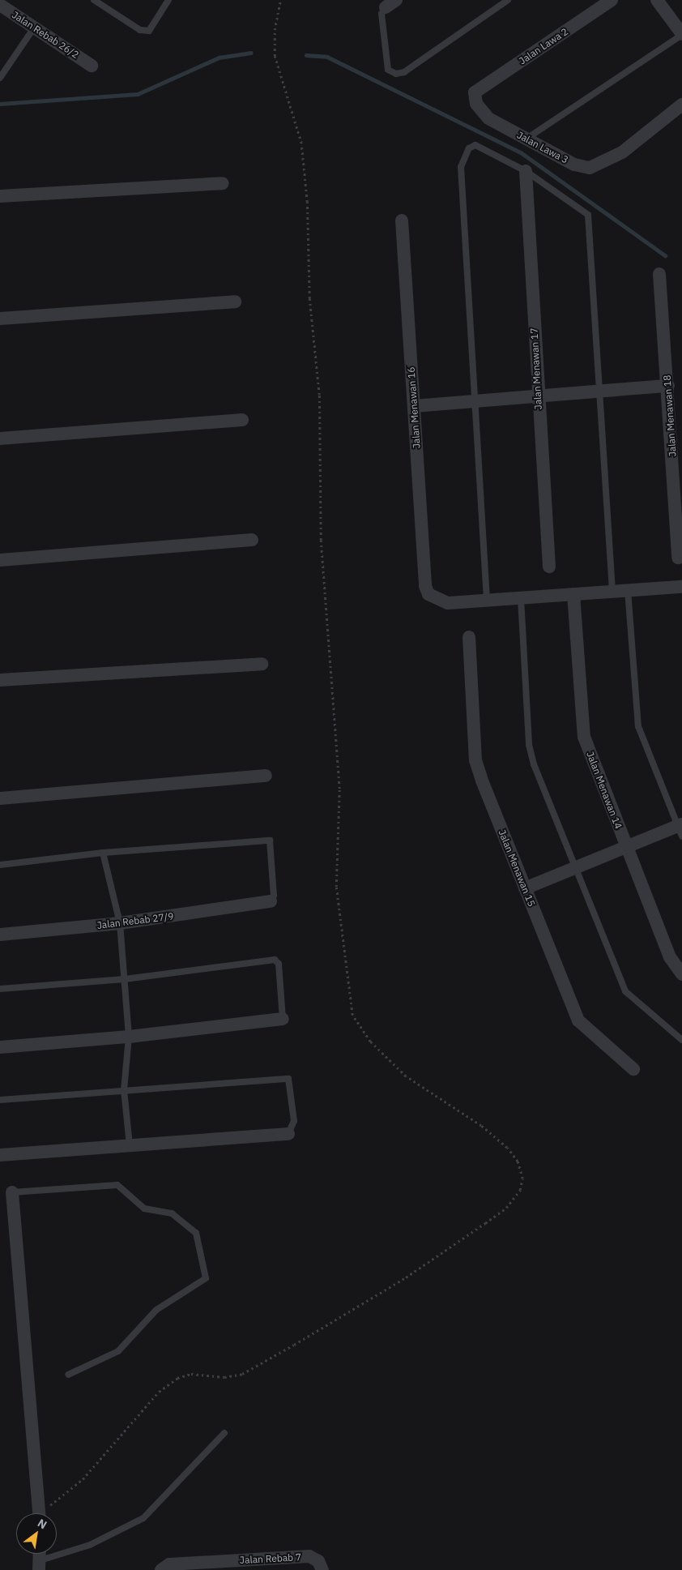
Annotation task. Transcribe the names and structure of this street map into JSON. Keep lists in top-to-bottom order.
{
  "streets": {
    "street": [
      "Jalan Rebab 26/2",
      "Jalan Lawa 2",
      "Jalan Lawa 3",
      "Jalan Menawan 17",
      "Jalan Menawan 16",
      "Jalan Menawan 18",
      "Jalan Menawan 14",
      "Jalan Menawan 15",
      "Jalan Rebab 27/9",
      "Jalan Rebab 7"
    ]
  },
  "crossings": [
    ["Jalan Lawa 2", "Jalan Lawa 3"]
  ],
  "north": "top right"
}
